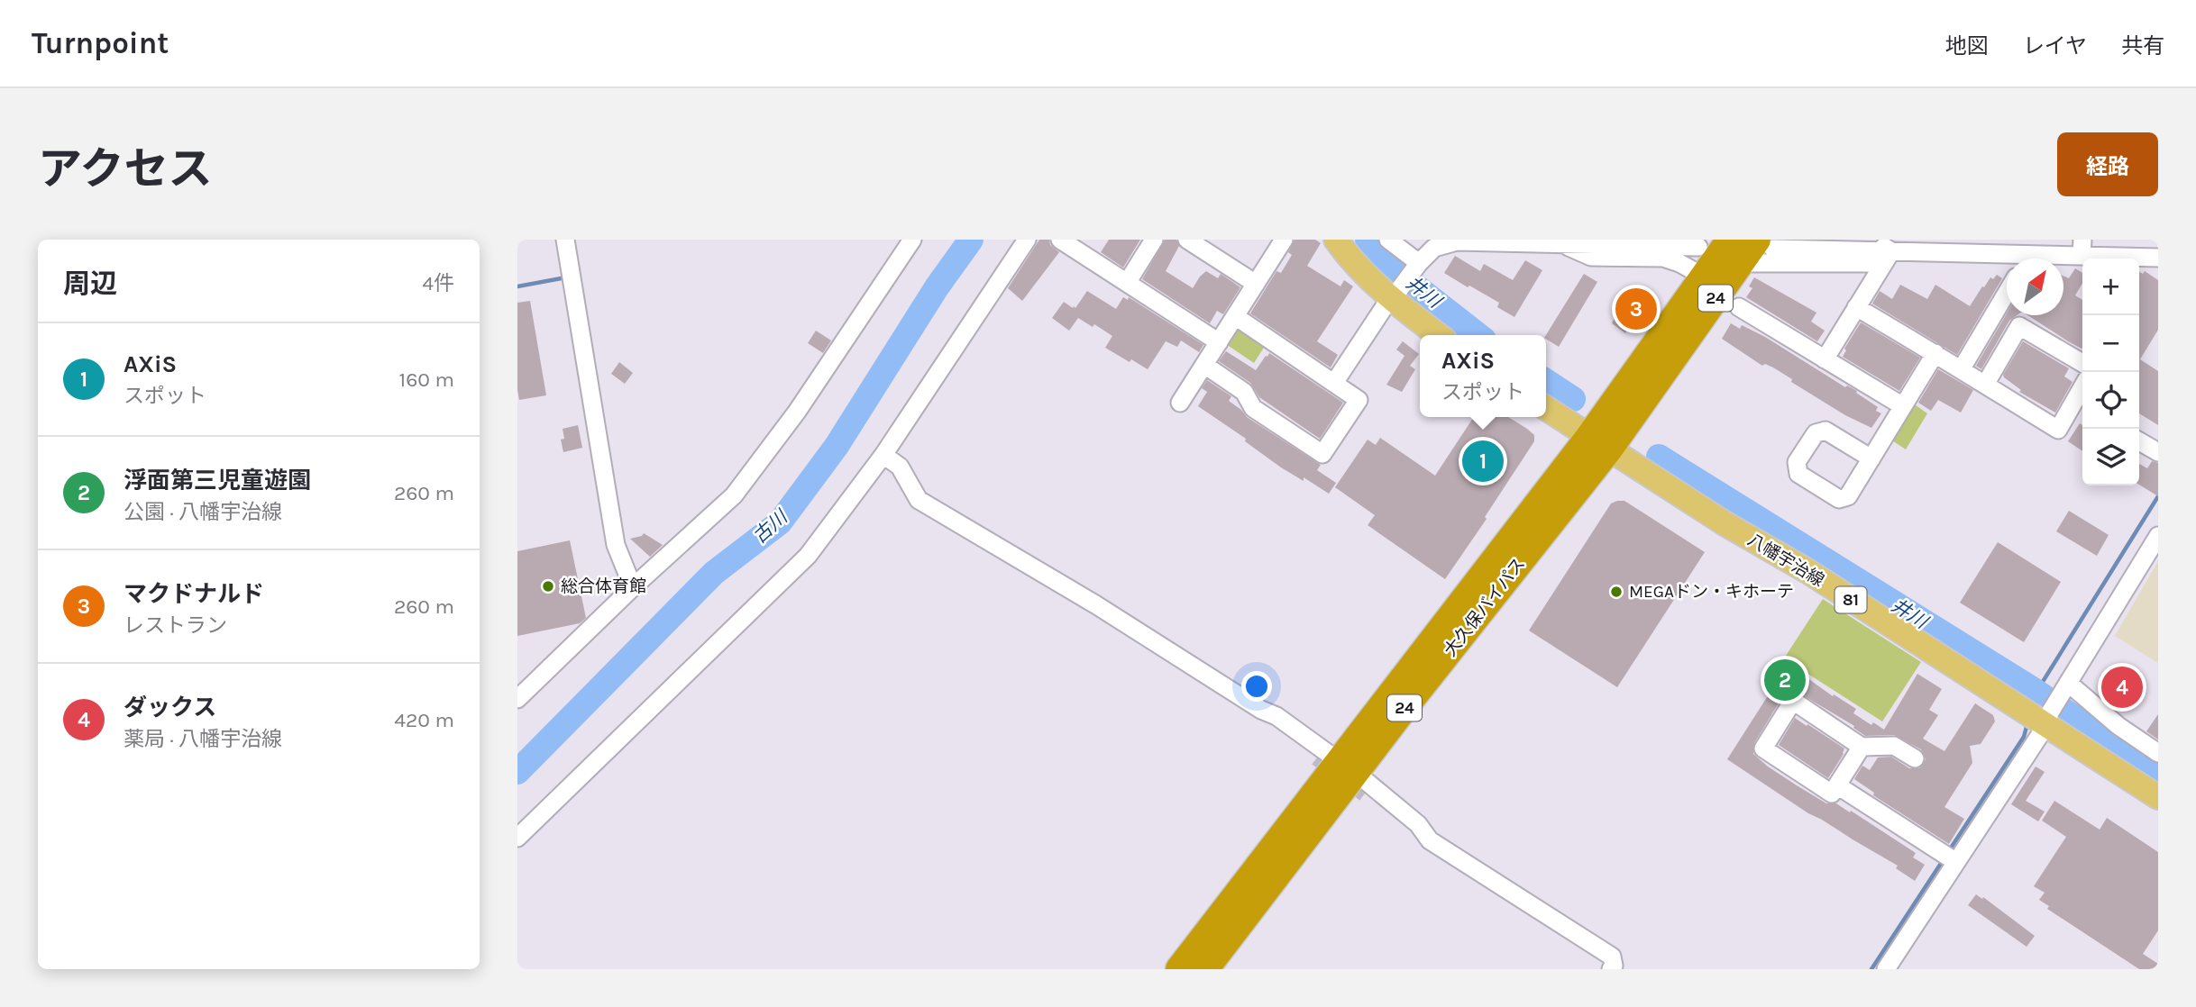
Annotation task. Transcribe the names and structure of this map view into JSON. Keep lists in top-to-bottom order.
{
  "streets": {
    "highway": ["24", "大久保バイパス"],
    "main road": ["八幡宇治線", "81"]
  },
  "crossings": [
    ["八幡宇治線", "大久保バイパス"]
  ],
  "water": ["井川", "古川"],
  "places": ["総合体育館", "MEGAドン・キホーテ"],
  "north": "top right",
  "page": {
    "header": "Turnpoint",
    "nav": ["地図", "レイヤ", "共有"],
    "title": "アクセス",
    "buttons": "経路",
    "heading": ["周辺", "4件"],
    "map_buttons": ["+", "−"],
    "pins": [
      "3",
      "1",
      "2",
      "4"
    ],
    "list": [
      {
        "mark": "1",
        "name": "AXiS",
        "note": "スポット",
        "value": "160 m"
      },
      {
        "mark": "2",
        "name": "浮面第三児童遊園",
        "note": "公園 · 八幡宇治線",
        "value": "260 m"
      },
      {
        "mark": "3",
        "name": "マクドナルド",
        "note": "レストラン",
        "value": "260 m"
      },
      {
        "mark": "4",
        "name": "ダックス",
        "note": "薬局 · 八幡宇治線",
        "value": "420 m"
      }
    ],
    "popup": ["AXiS", "スポット"]
  }
}
